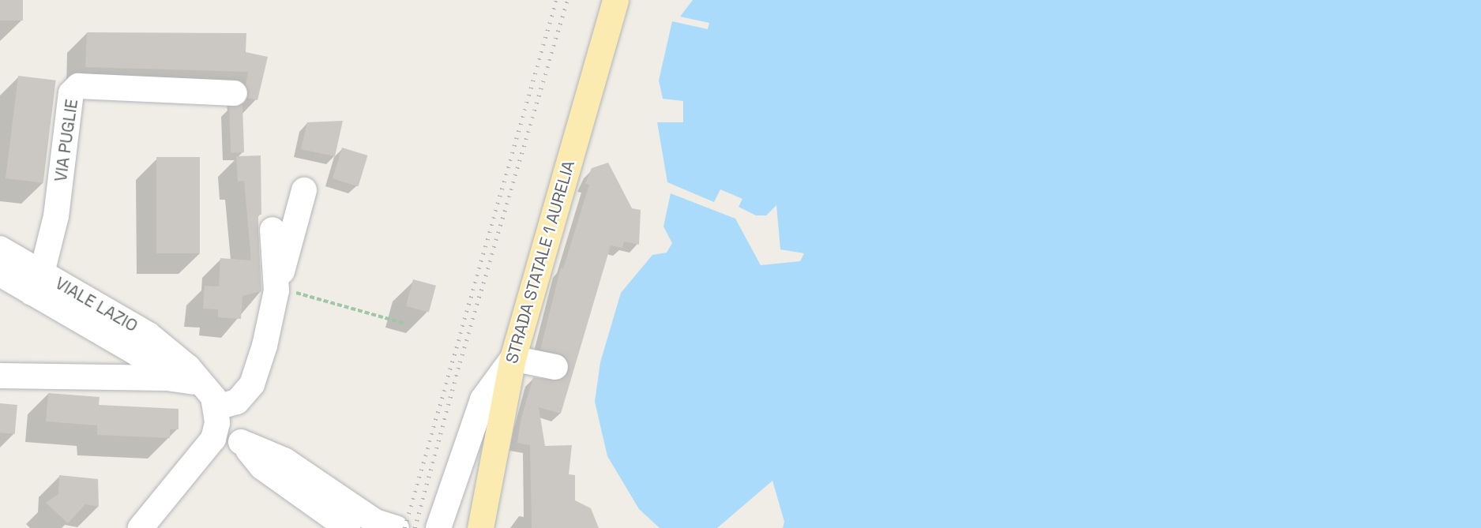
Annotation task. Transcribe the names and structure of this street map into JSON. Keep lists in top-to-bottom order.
{
  "streets": {
    "main road": ["STRADA STATALE 1 AURELIA"],
    "street": ["VIA PUGLIE", "VIALE LAZIO"]
  },
  "crossings": [
    ["VIA PUGLIE", "VIALE LAZIO"]
  ]
}
